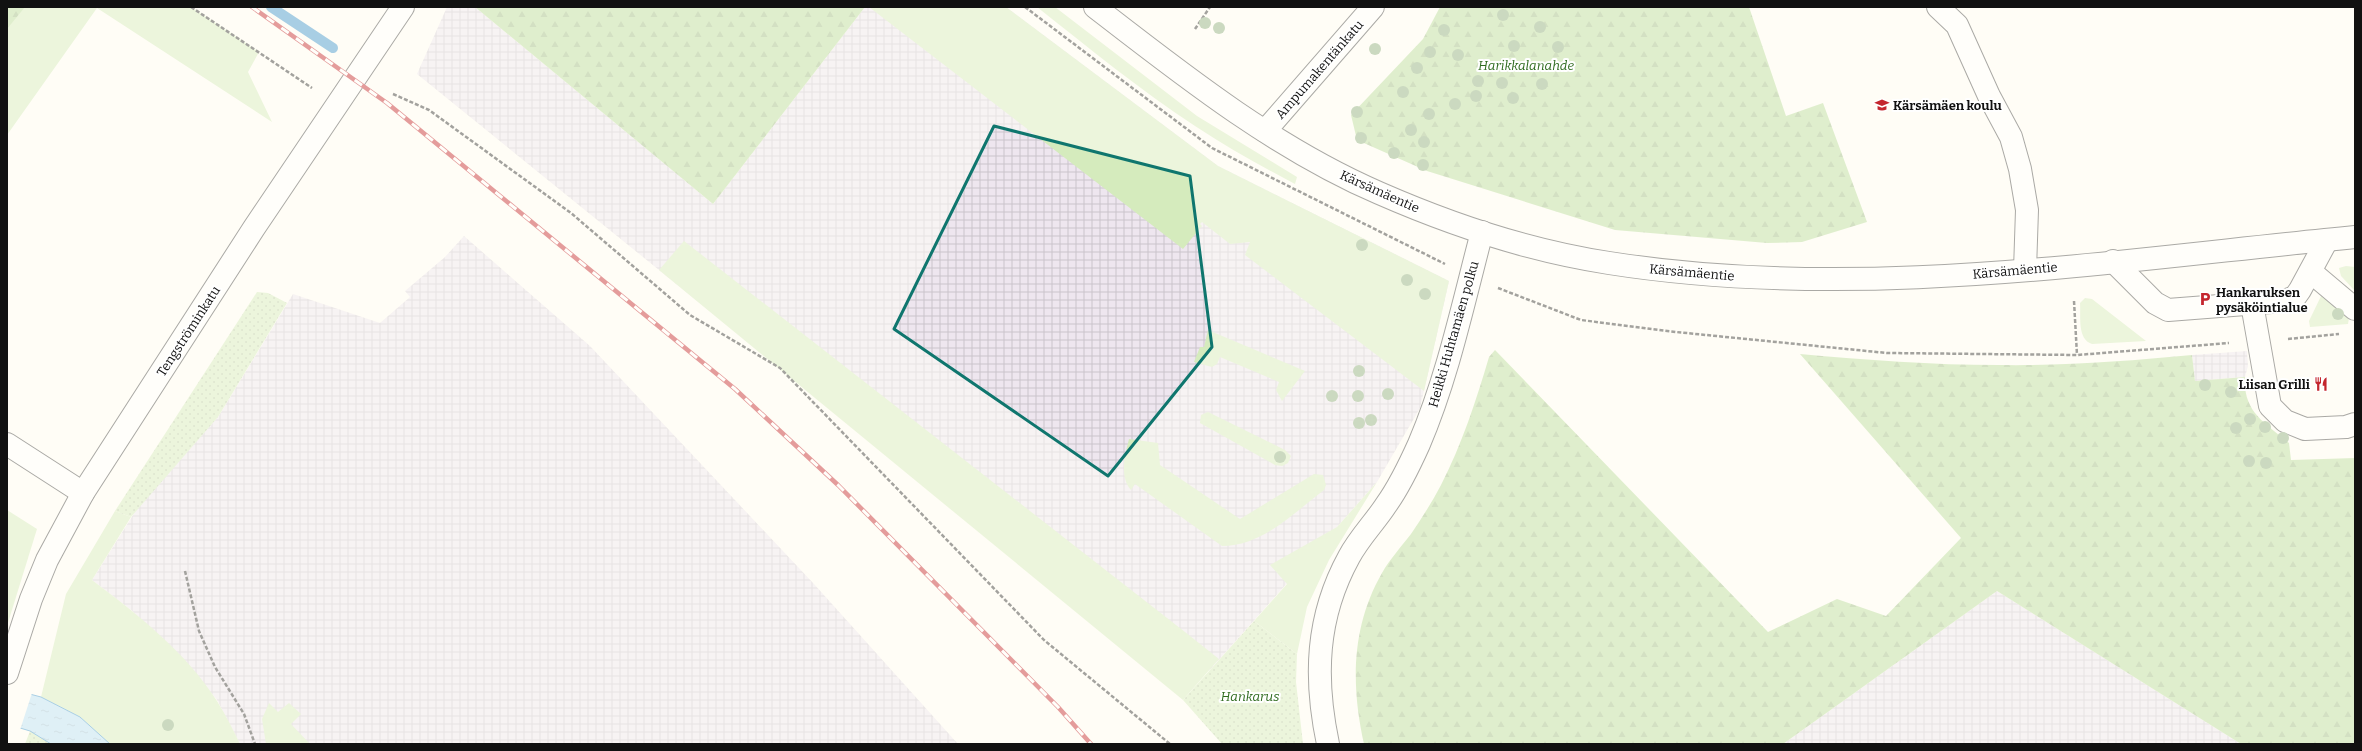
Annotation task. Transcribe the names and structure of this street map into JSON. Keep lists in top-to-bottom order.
{
  "streets": {
    "street": [
      "Ampumakentänkatu",
      "Kärsämäentie",
      "Tengströminkatu",
      "Heikki Huhtamäen polku"
    ]
  },
  "crossings": [
    ["Ampumakentänkatu", "Kärsämäentie"],
    ["Kärsämäentie", "Heikki Huhtamäen polku"]
  ],
  "parks": ["Harikkalanahde", "Hankarus"],
  "places": {
    "school or university": ["Kärsämäen koulu"],
    "parking": ["Hankaruksen pysäköintialue"],
    "restaurant": ["Liisan Grilli"]
  }
}
